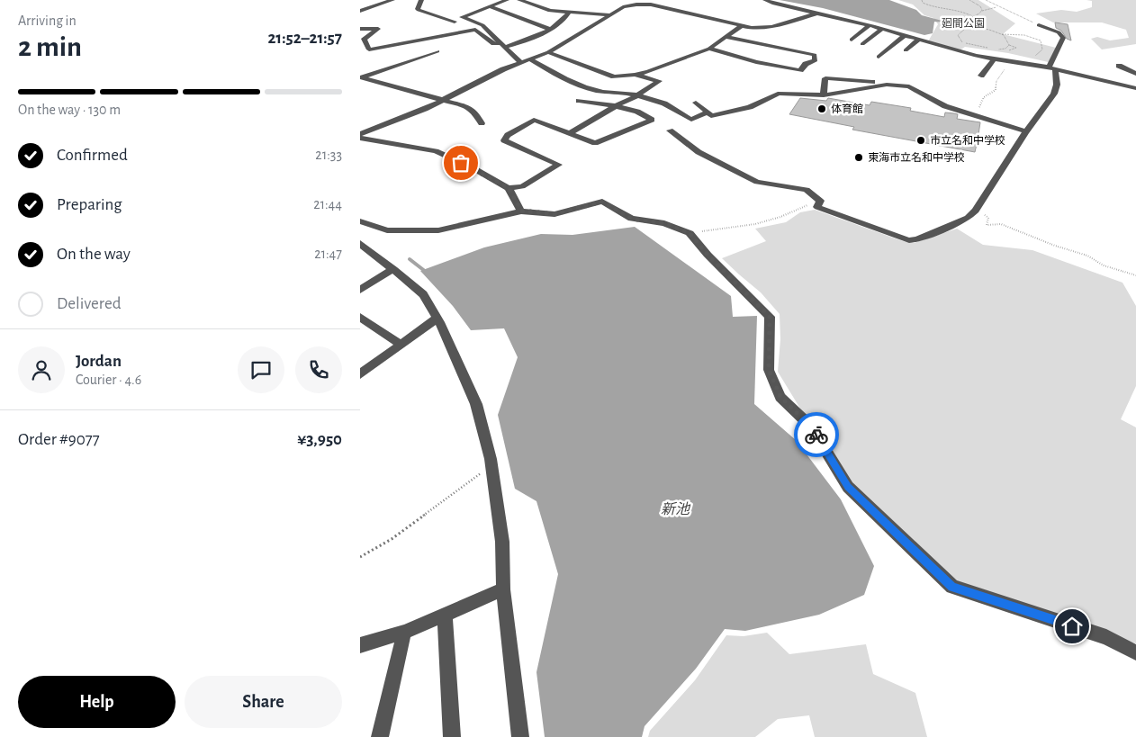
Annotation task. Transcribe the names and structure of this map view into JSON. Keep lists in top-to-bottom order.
{
  "water": ["新池"],
  "parks": ["廻間公園"],
  "places": ["体育館", "市立名和中学校", "東海市立名和中学校"],
  "page": {
    "heading": ["2 min", "Arriving in", "21:52–21:57"],
    "panel": [
      "Jordan",
      "Courier · 4.6",
      "Order #9077",
      "¥3,950"
    ],
    "bar": "On the way · 130 m",
    "list": [
      ["Confirmed", "21:33"],
      ["Preparing", "21:44"],
      ["On the way", "21:47"],
      "Delivered"
    ],
    "buttons": ["Help", "Share"]
  }
}
